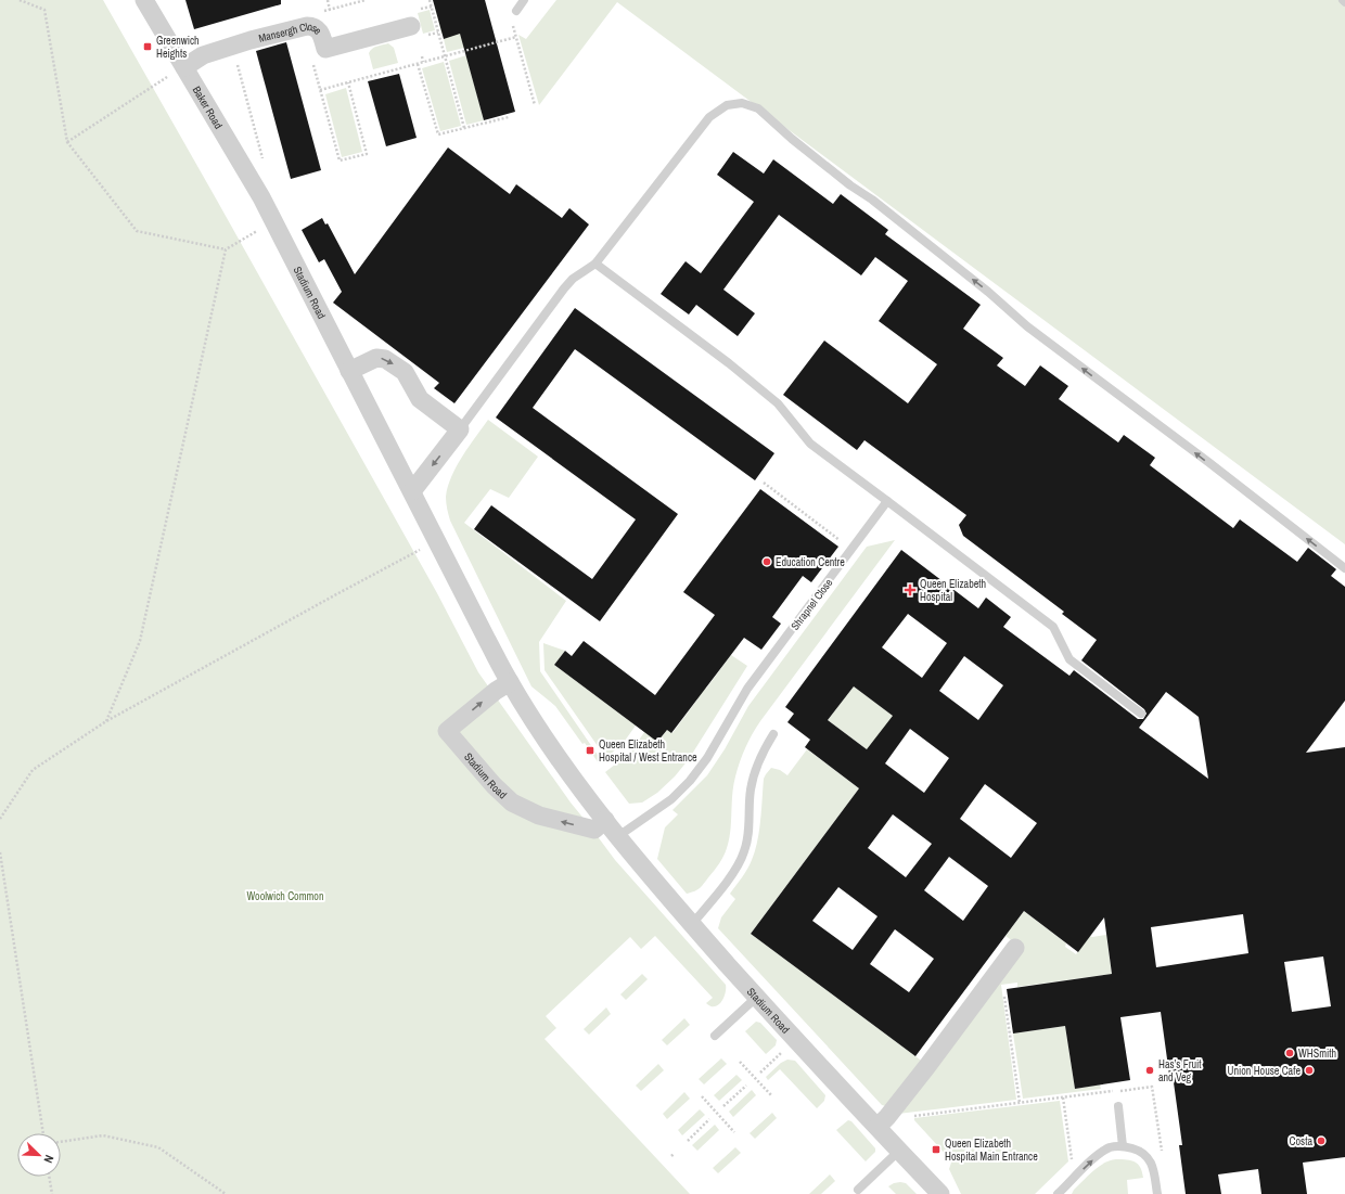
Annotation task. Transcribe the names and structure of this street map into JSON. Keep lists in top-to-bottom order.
{
  "streets": {
    "street": ["Mansergh Close", "Baker Road", "Stadium Road"],
    "lane": ["Shrapnel Close"]
  },
  "crossings": [
    ["Mansergh Close", "Baker Road"],
    ["Baker Road", "Stadium Road"],
    ["Stadium Road", "Shrapnel Close"]
  ],
  "parks": ["Woolwich Common"],
  "places": {
    "transit": ["Greenwich Heights", "Queen Elizabeth Hospital / West Entrance", "Queen Elizabeth Hospital Main Entrance"],
    "other": [
      "Education Centre",
      "WHSmith",
      "Has’s Fruit and Veg",
      "Union House Cafe",
      "Costa"
    ],
    "health": ["Queen Elizabeth Hospital"]
  },
  "north": "bottom right"
}
